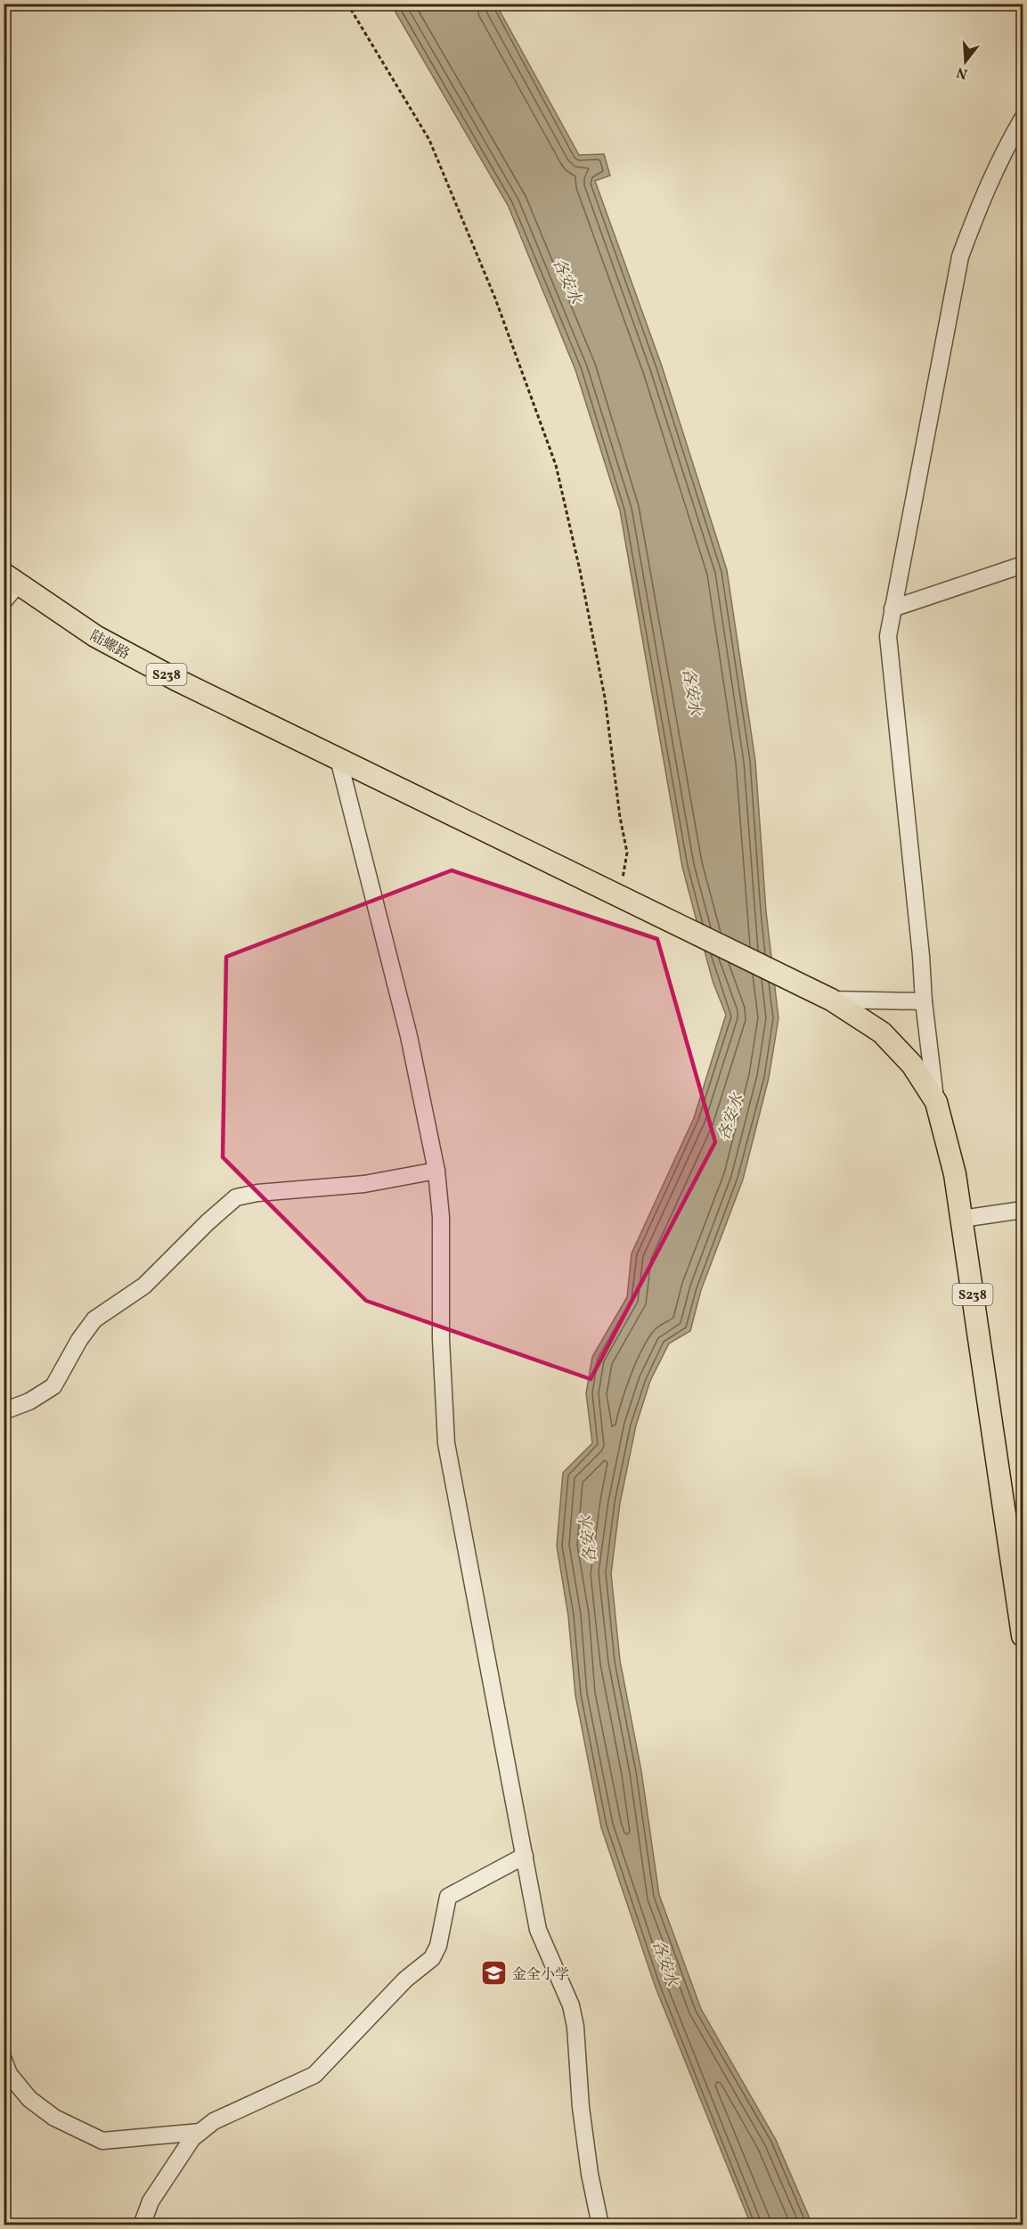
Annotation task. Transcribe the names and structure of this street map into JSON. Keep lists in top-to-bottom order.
{
  "streets": {
    "main road": ["陆螺路", "S238"]
  },
  "crossings": [
    ["陆螺路", "S238"]
  ],
  "water": ["各安水"],
  "places": {
    "school or university": ["金全小学"]
  },
  "north": "bottom"
}
